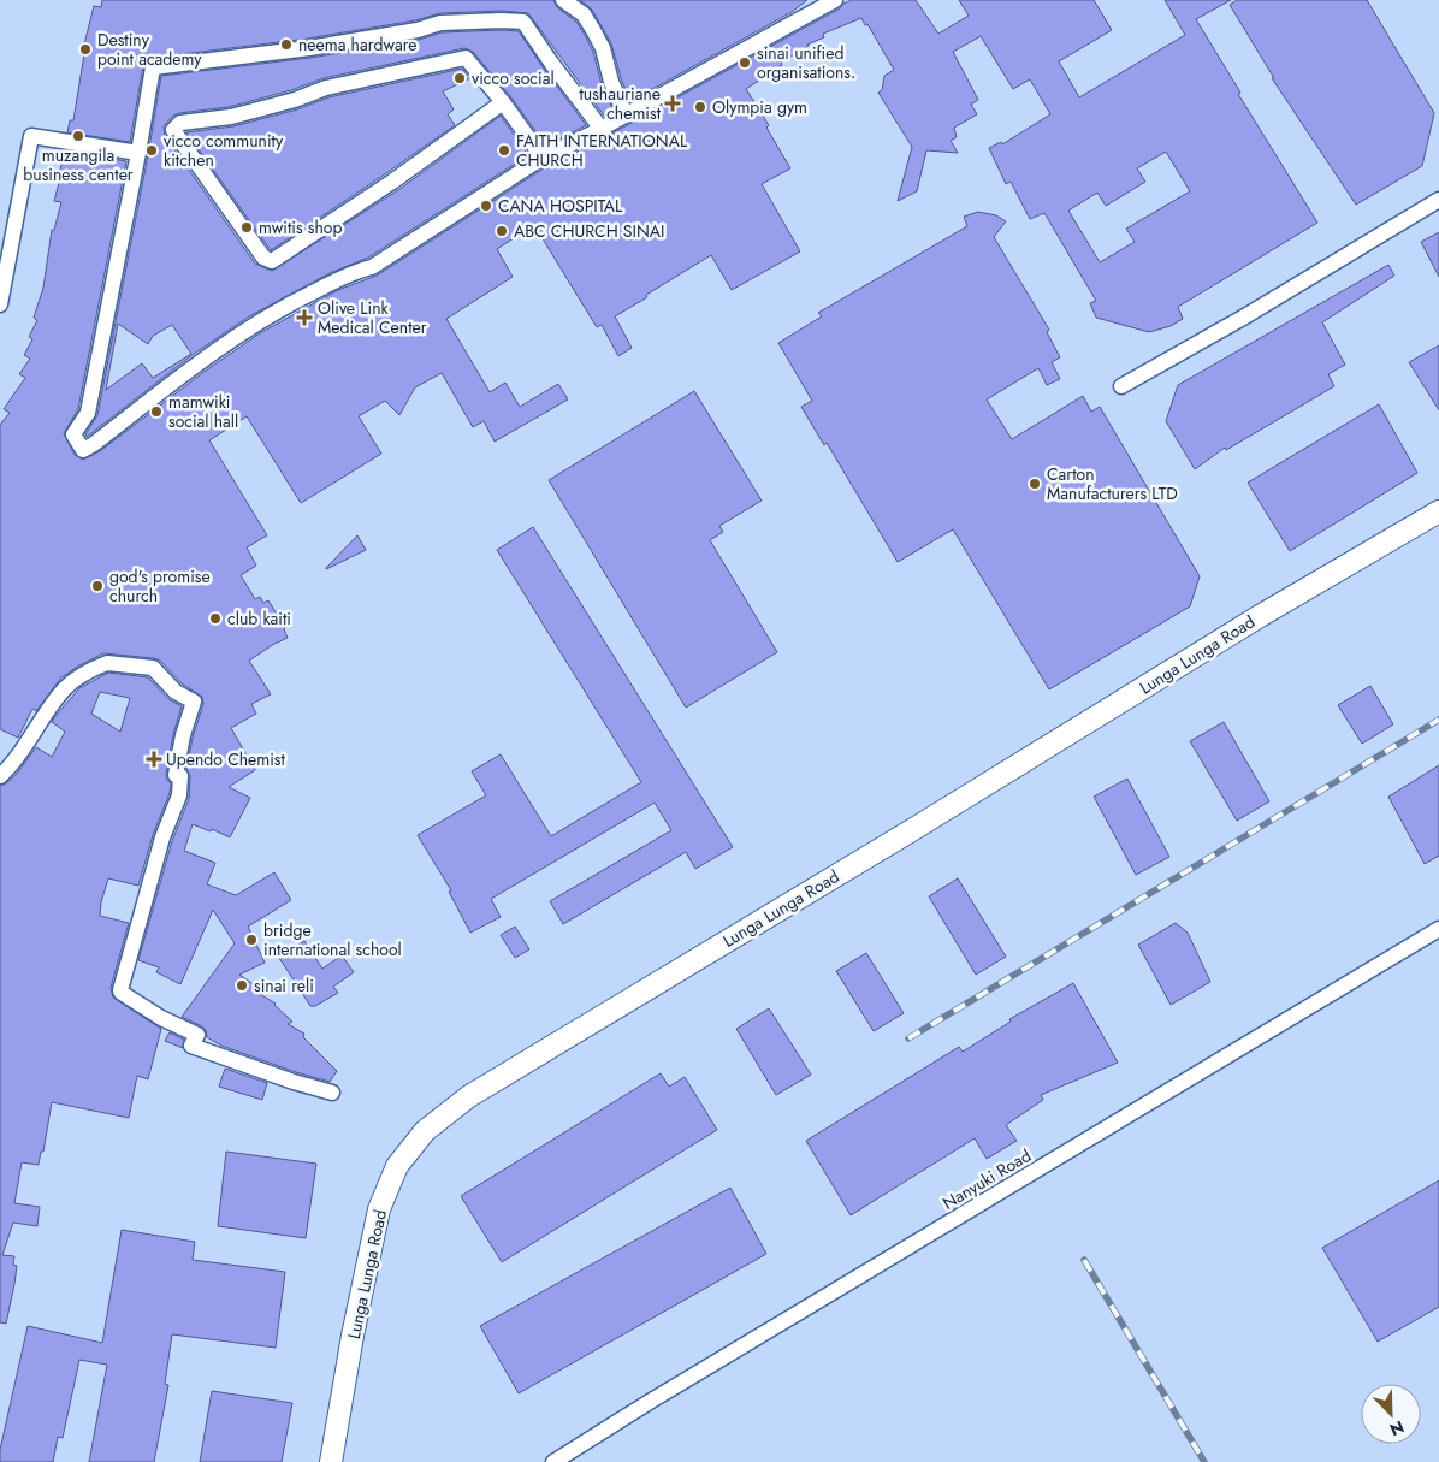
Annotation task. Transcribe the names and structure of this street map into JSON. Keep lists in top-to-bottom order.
{
  "streets": {
    "main road": ["Lunga Lunga Road"],
    "street": ["Nanyuki Road"]
  },
  "places": {
    "other": [
      "neema hardware",
      "Destiny point academy",
      "sinai unified organisations.",
      "vicco social",
      "Olympia gym",
      "muzangila business center",
      "vicco community kitchen",
      "FAITH INTERNATIONAL CHURCH",
      "CANA HOSPITAL",
      "mwitis shop",
      "ABC CHURCH SINAI",
      "mamwiki social hall",
      "Carton Manufacturers LTD",
      "god's promise church",
      "club kaiti",
      "bridge international school",
      "sinai reli"
    ],
    "health": ["tushauriane chemist", "Olive Link Medical Center", "Upendo Chemist"]
  },
  "north": "bottom right"
}
